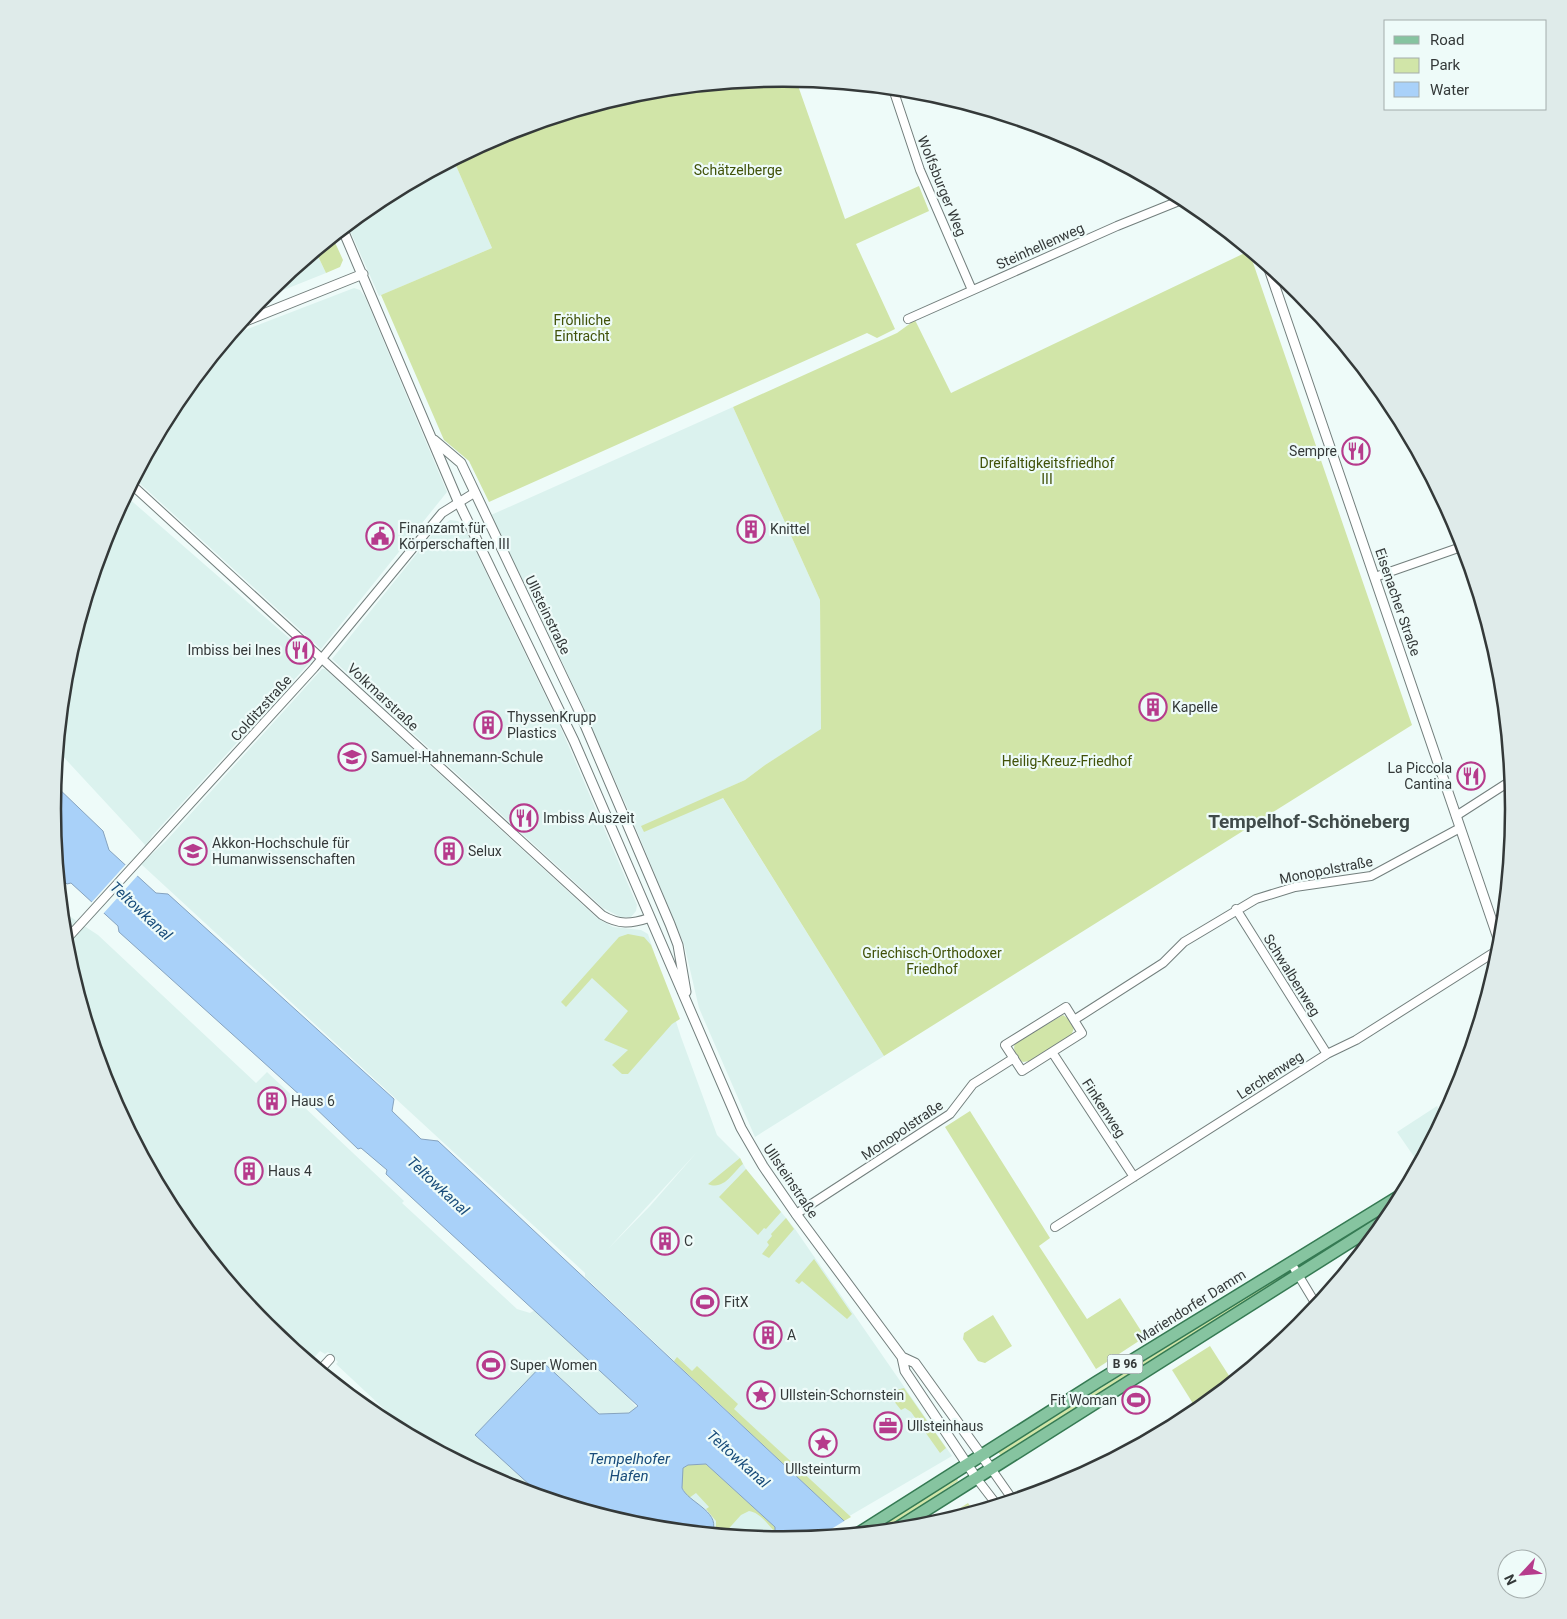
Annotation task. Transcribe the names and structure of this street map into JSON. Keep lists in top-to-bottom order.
{
  "streets": {
    "main road": ["Mariendorfer Damm", "B 96"],
    "street": [
      "Wolfsburger Weg",
      "Steinhellenweg",
      "Eisenacher Straße",
      "Ullsteinstraße",
      "Volkmarstraße",
      "Colditzstraße",
      "Monopolstraße",
      "Schwalbenweg",
      "Lerchenweg",
      "Finkenweg"
    ]
  },
  "crossings": [
    ["Wolfsburger Weg", "Steinhellenweg"],
    ["Eisenacher Straße", "Monopolstraße"],
    ["Ullsteinstraße", "Volkmarstraße"],
    ["Ullsteinstraße", "Colditzstraße"],
    ["Ullsteinstraße", "Monopolstraße"],
    ["Ullsteinstraße", "Mariendorfer Damm"],
    ["Ullsteinstraße", "B 96"],
    ["Volkmarstraße", "Colditzstraße"],
    ["Monopolstraße", "Schwalbenweg"],
    ["Schwalbenweg", "Lerchenweg"],
    ["Lerchenweg", "Finkenweg"]
  ],
  "districts": ["Tempelhof-Schöneberg"],
  "water": ["Teltowkanal", "Tempelhofer Hafen"],
  "parks": [
    "Schätzelberge",
    "Fröhliche Eintracht",
    "Dreifaltigkeitsfriedhof III",
    "Heilig-Kreuz-Friedhof",
    "Griechisch-Orthodoxer Friedhof"
  ],
  "places": {
    "restaurant": [
      "Sempre",
      "Imbiss bei Ines",
      "La Piccola Cantina",
      "Imbiss Auszeit"
    ],
    "building": [
      "Knittel",
      "Kapelle",
      "ThyssenKrupp Plastics",
      "Selux",
      "Haus 6",
      "Haus 4",
      "C",
      "A"
    ],
    "public building": ["Finanzamt für Körperschaften III"],
    "school or university": ["Samuel-Hahnemann-Schule", "Akkon-Hochschule für Humanwissenschaften"],
    "sports": ["FitX", "Super Women", "Fit Woman"],
    "place": ["Ullstein-Schornstein", "Ullsteinturm"],
    "office": ["Ullsteinhaus"]
  },
  "legend": ["Road", "Park", "Water"],
  "north": "bottom left"
}
